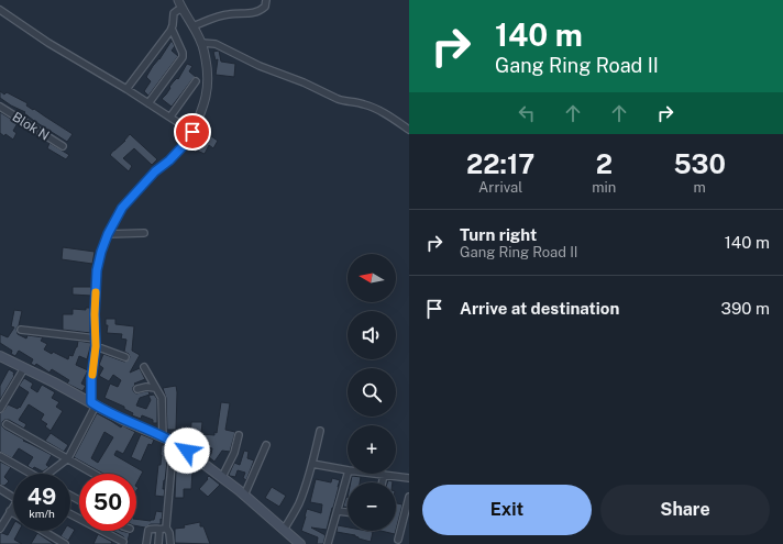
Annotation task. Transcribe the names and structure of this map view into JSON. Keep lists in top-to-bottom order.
{
  "streets": {
    "street": ["Blok N"]
  },
  "north": "left",
  "page": {
    "turn": ["140 m", "Gang Ring Road II"],
    "eta": [
      "22:17",
      "Arrival",
      "2",
      "min",
      "530",
      "m"
    ],
    "list": [
      {
        "name": "Turn right",
        "note": "Gang Ring Road II",
        "value": "140 m"
      },
      {
        "name": "Arrive at destination",
        "value": "390 m"
      }
    ],
    "map_buttons": ["+", "−"],
    "speed": "49 km/h",
    "limit": "50",
    "buttons": ["Exit", "Share"]
  }
}
